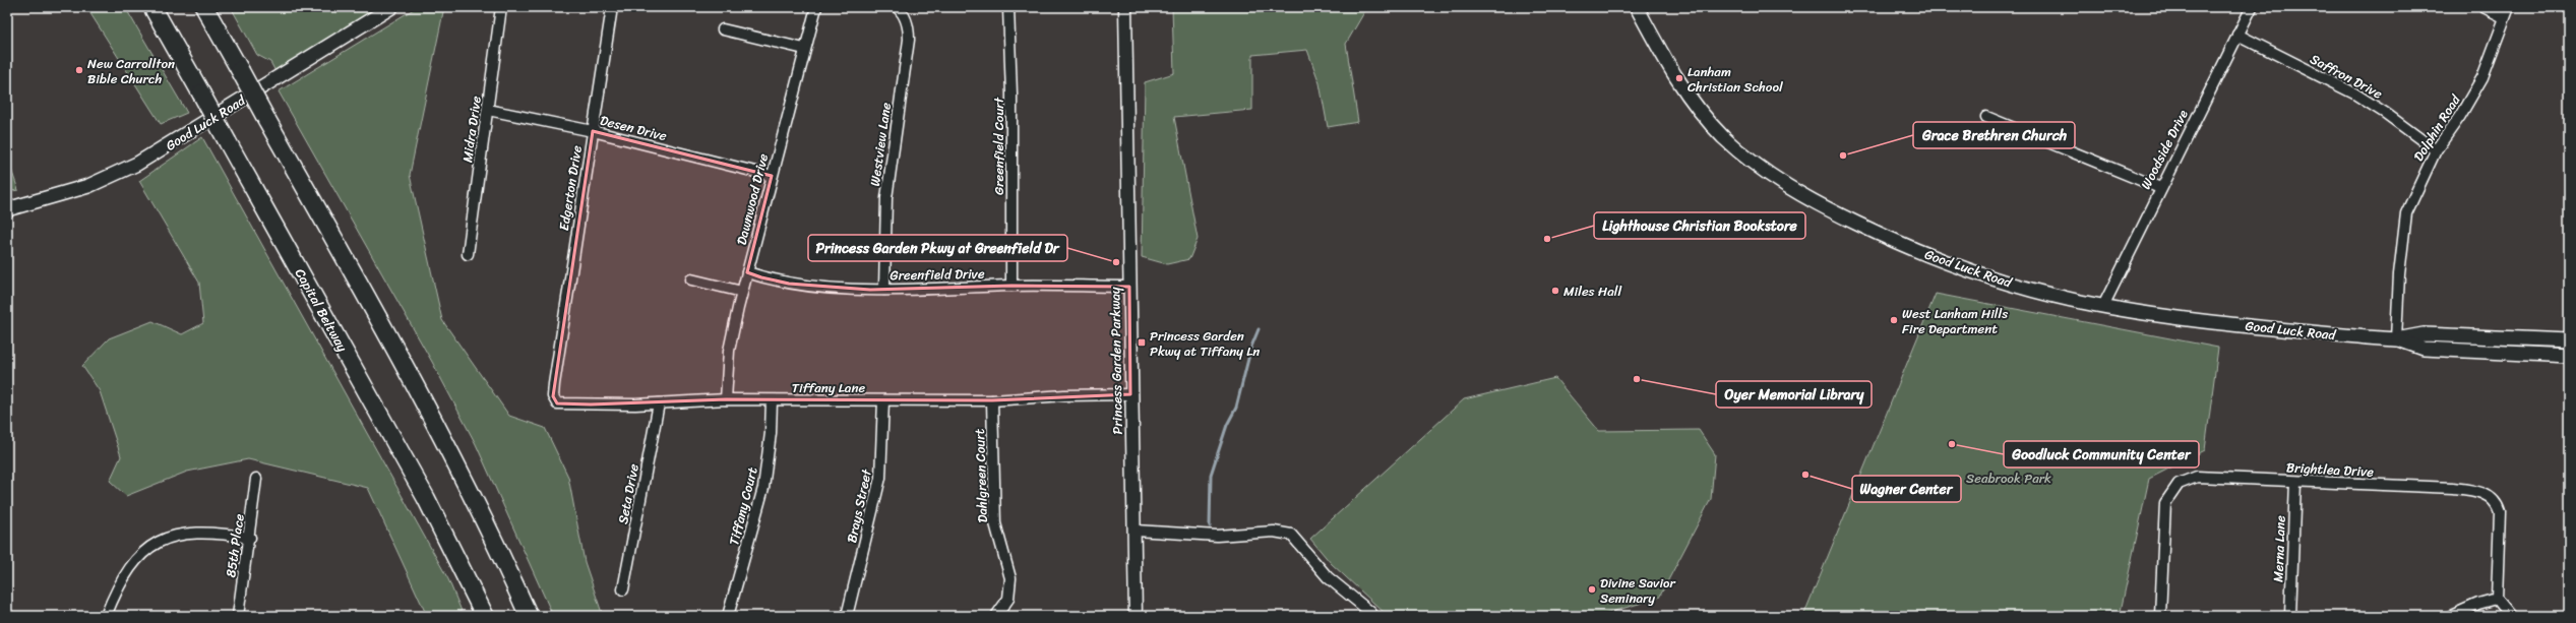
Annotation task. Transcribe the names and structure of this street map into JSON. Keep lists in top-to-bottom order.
{
  "streets": {
    "highway": ["Capital Beltway"],
    "main road": ["Good Luck Road"],
    "street": [
      "Saffron Drive",
      "Desen Drive",
      "Dolphin Road",
      "Midra Drive",
      "Westview Lane",
      "Greenfield Court",
      "Woodside Drive",
      "Edgerton Drive",
      "Dawnwood Drive",
      "Greenfield Drive",
      "Princess Garden Parkway",
      "Tiffany Lane",
      "Brightlea Drive",
      "Dahlgreen Court",
      "Seta Drive",
      "Tiffany Court",
      "Brays Street",
      "85th Place",
      "Merna Lane"
    ]
  },
  "crossings": [
    ["Saffron Drive", "Dolphin Road"],
    ["Saffron Drive", "Woodside Drive"],
    ["Good Luck Road", "Dolphin Road"],
    ["Good Luck Road", "Woodside Drive"],
    ["Desen Drive", "Midra Drive"],
    ["Desen Drive", "Edgerton Drive"],
    ["Desen Drive", "Dawnwood Drive"],
    ["Westview Lane", "Greenfield Drive"],
    ["Greenfield Court", "Greenfield Drive"],
    ["Edgerton Drive", "Tiffany Lane"],
    ["Dawnwood Drive", "Greenfield Drive"],
    ["Dawnwood Drive", "Tiffany Lane"],
    ["Greenfield Drive", "Princess Garden Parkway"],
    ["Princess Garden Parkway", "Tiffany Lane"],
    ["Tiffany Lane", "Dahlgreen Court"],
    ["Tiffany Lane", "Seta Drive"],
    ["Tiffany Lane", "Tiffany Court"],
    ["Tiffany Lane", "Brays Street"],
    ["Brightlea Drive", "Merna Lane"]
  ],
  "parks": ["Seabrook Park"],
  "places": {
    "other": [
      "New Carrollton Bible Church",
      "Lanham Christian School",
      "Grace Brethren Church",
      "Lighthouse Christian Bookstore",
      "Princess Garden Pkwy at Greenfield Dr",
      "Miles Hall",
      "West Lanham Hills Fire Department",
      "Oyer Memorial Library",
      "Goodluck Community Center",
      "Wagner Center",
      "Divine Savior Seminary"
    ],
    "transit": ["Princess Garden Pkwy at Tiffany Ln"]
  }
}
